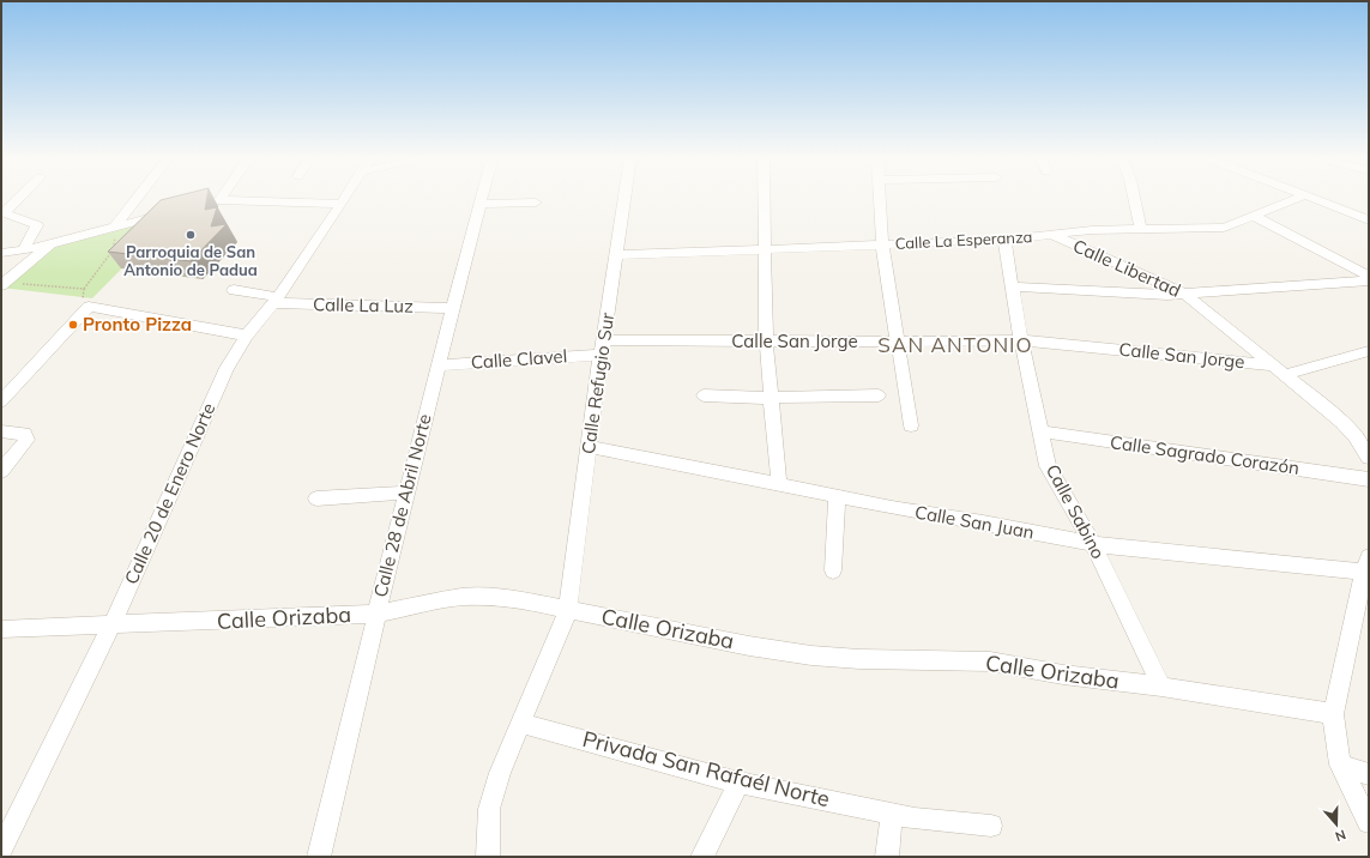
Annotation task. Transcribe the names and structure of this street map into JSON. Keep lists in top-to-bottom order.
{
  "streets": {
    "street": [
      "Calle La Esperanza",
      "Calle Libertad",
      "Calle La Luz",
      "Calle San Jorge",
      "Calle Clavel",
      "Calle Refugio Sur",
      "Calle Sagrado Corazón",
      "Calle 20 de Enero Norte",
      "Calle 28 de Abril Norte",
      "Calle Sabino",
      "Calle San Juan",
      "Calle Orizaba",
      "Privada San Rafaél Norte"
    ]
  },
  "crossings": [
    ["Calle La Esperanza", "Calle Libertad"],
    ["Calle La Esperanza", "Calle Refugio Sur"],
    ["Calle La Esperanza", "Calle Sabino"],
    ["Calle Libertad", "Calle San Jorge"],
    ["Calle La Luz", "Calle 20 de Enero Norte"],
    ["Calle La Luz", "Calle 28 de Abril Norte"],
    ["Calle San Jorge", "Calle Clavel"],
    ["Calle San Jorge", "Calle Refugio Sur"],
    ["Calle San Jorge", "Calle Sabino"],
    ["Calle Clavel", "Calle Refugio Sur"],
    ["Calle Clavel", "Calle 28 de Abril Norte"],
    ["Calle Refugio Sur", "Calle San Juan"],
    ["Calle Refugio Sur", "Calle Orizaba"],
    ["Calle Refugio Sur", "Privada San Rafaél Norte"],
    ["Calle Sagrado Corazón", "Calle Sabino"],
    ["Calle 20 de Enero Norte", "Calle Orizaba"],
    ["Calle 28 de Abril Norte", "Calle Orizaba"],
    ["Calle Sabino", "Calle San Juan"],
    ["Calle Sabino", "Calle Orizaba"]
  ],
  "districts": ["SAN ANTONIO"],
  "places": ["Parroquia de San Antonio de Padua", "Pronto Pizza"],
  "north": "bottom"
}
